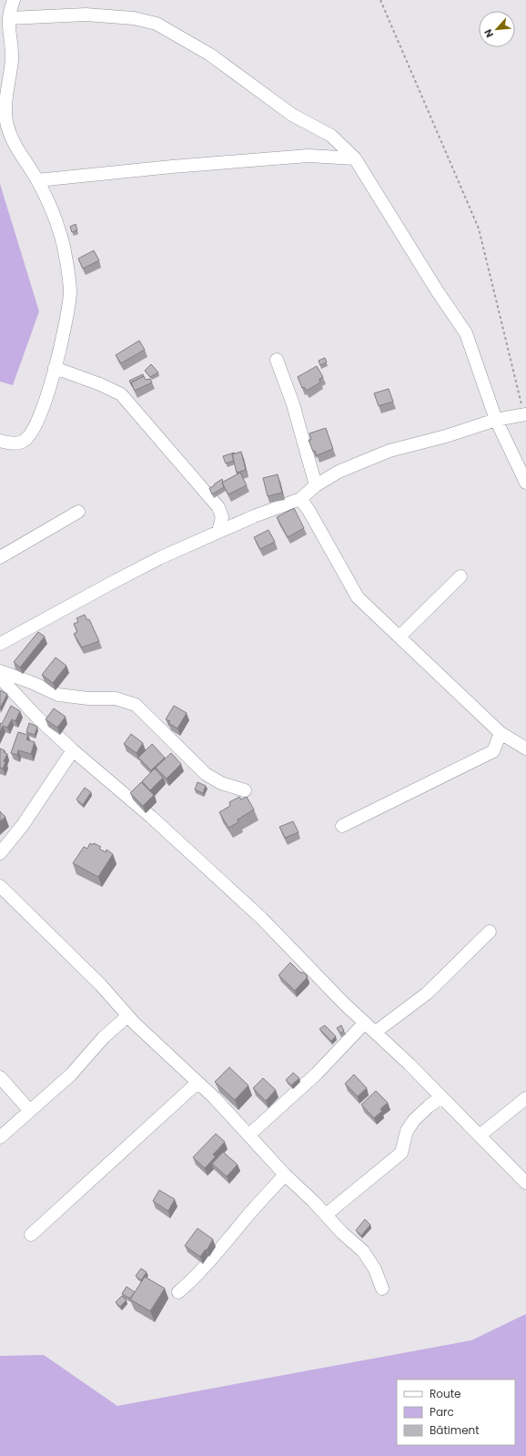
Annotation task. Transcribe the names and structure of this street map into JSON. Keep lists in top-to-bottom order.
{
  "legend": ["Route", "Parc", "Bâtiment"],
  "north": "bottom left"
}
